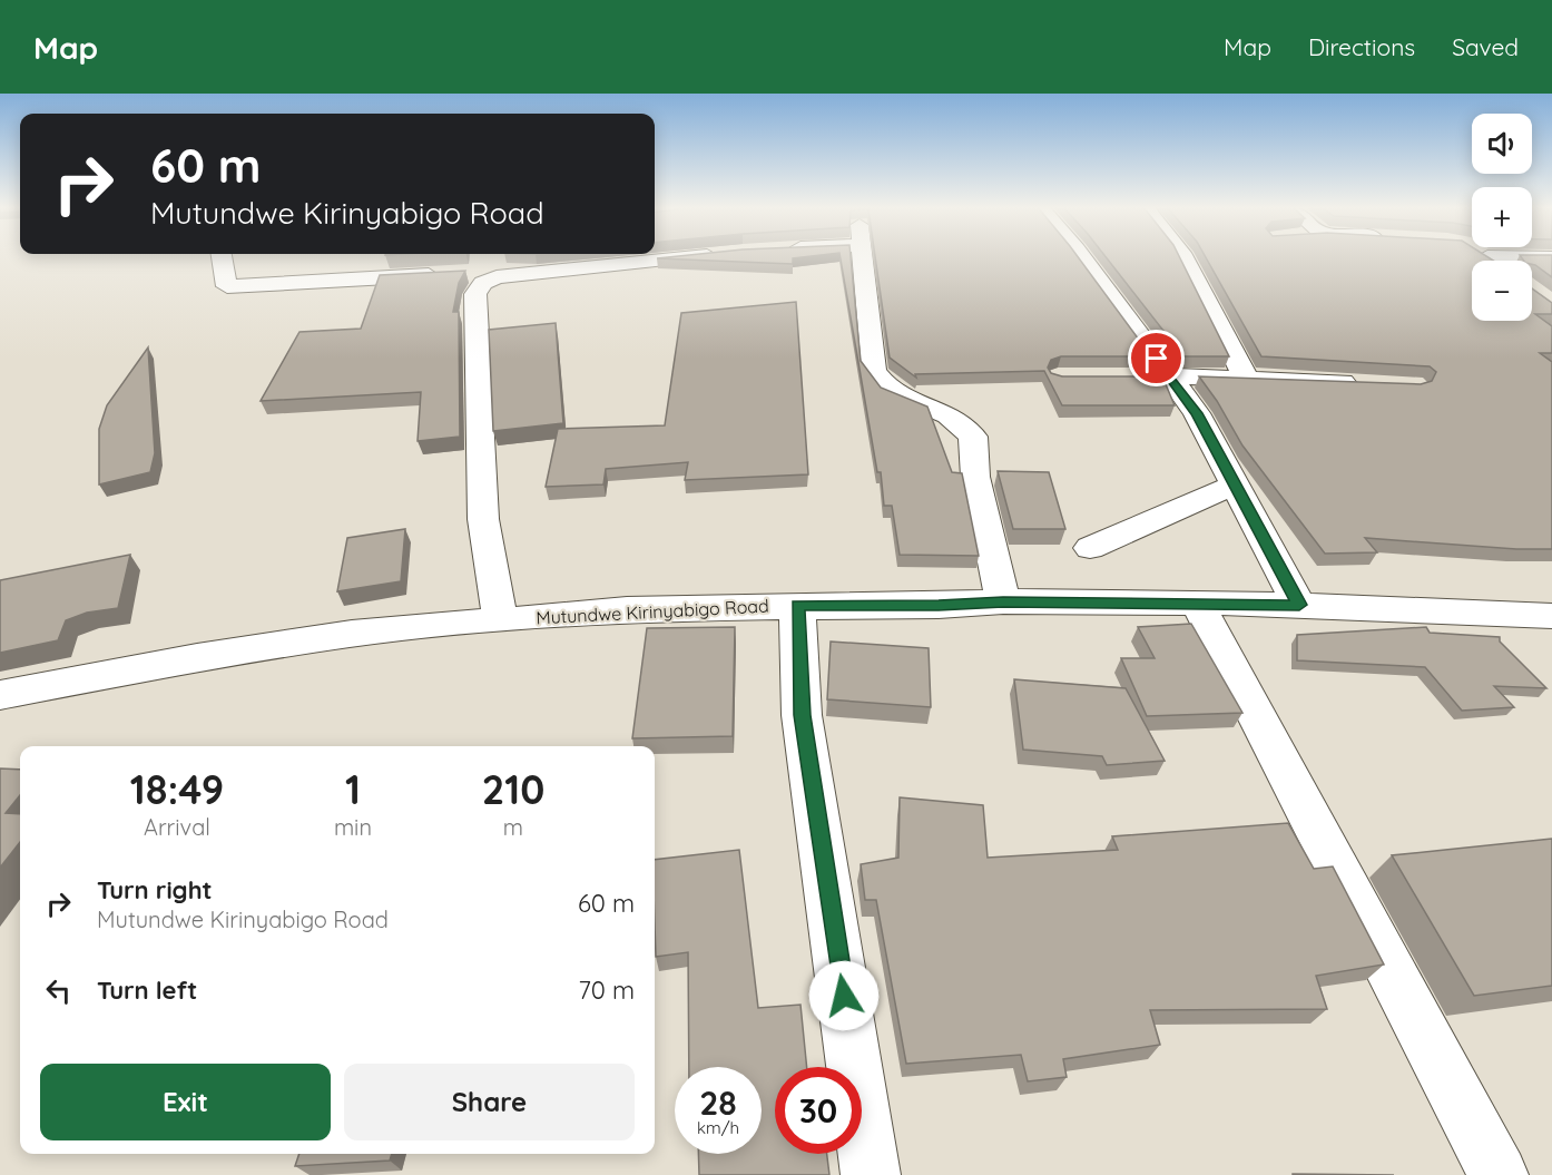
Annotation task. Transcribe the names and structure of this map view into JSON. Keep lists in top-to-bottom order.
{
  "streets": {
    "street": ["Mutundwe Kirinyabigo Road"]
  },
  "page": {
    "header": "Map",
    "nav": ["Map", "Directions", "Saved"],
    "map_buttons": ["+", "−"],
    "turn": ["60 m", "Mutundwe Kirinyabigo Road"],
    "eta": [
      "18:49",
      "Arrival",
      "1",
      "min",
      "210",
      "m"
    ],
    "list": [
      {
        "name": "Turn right",
        "note": "Mutundwe Kirinyabigo Road",
        "value": "60 m"
      },
      {
        "name": "Turn left",
        "value": "70 m"
      }
    ],
    "buttons": ["Exit", "Share"],
    "speed": "28 km/h",
    "limit": "30"
  }
}
